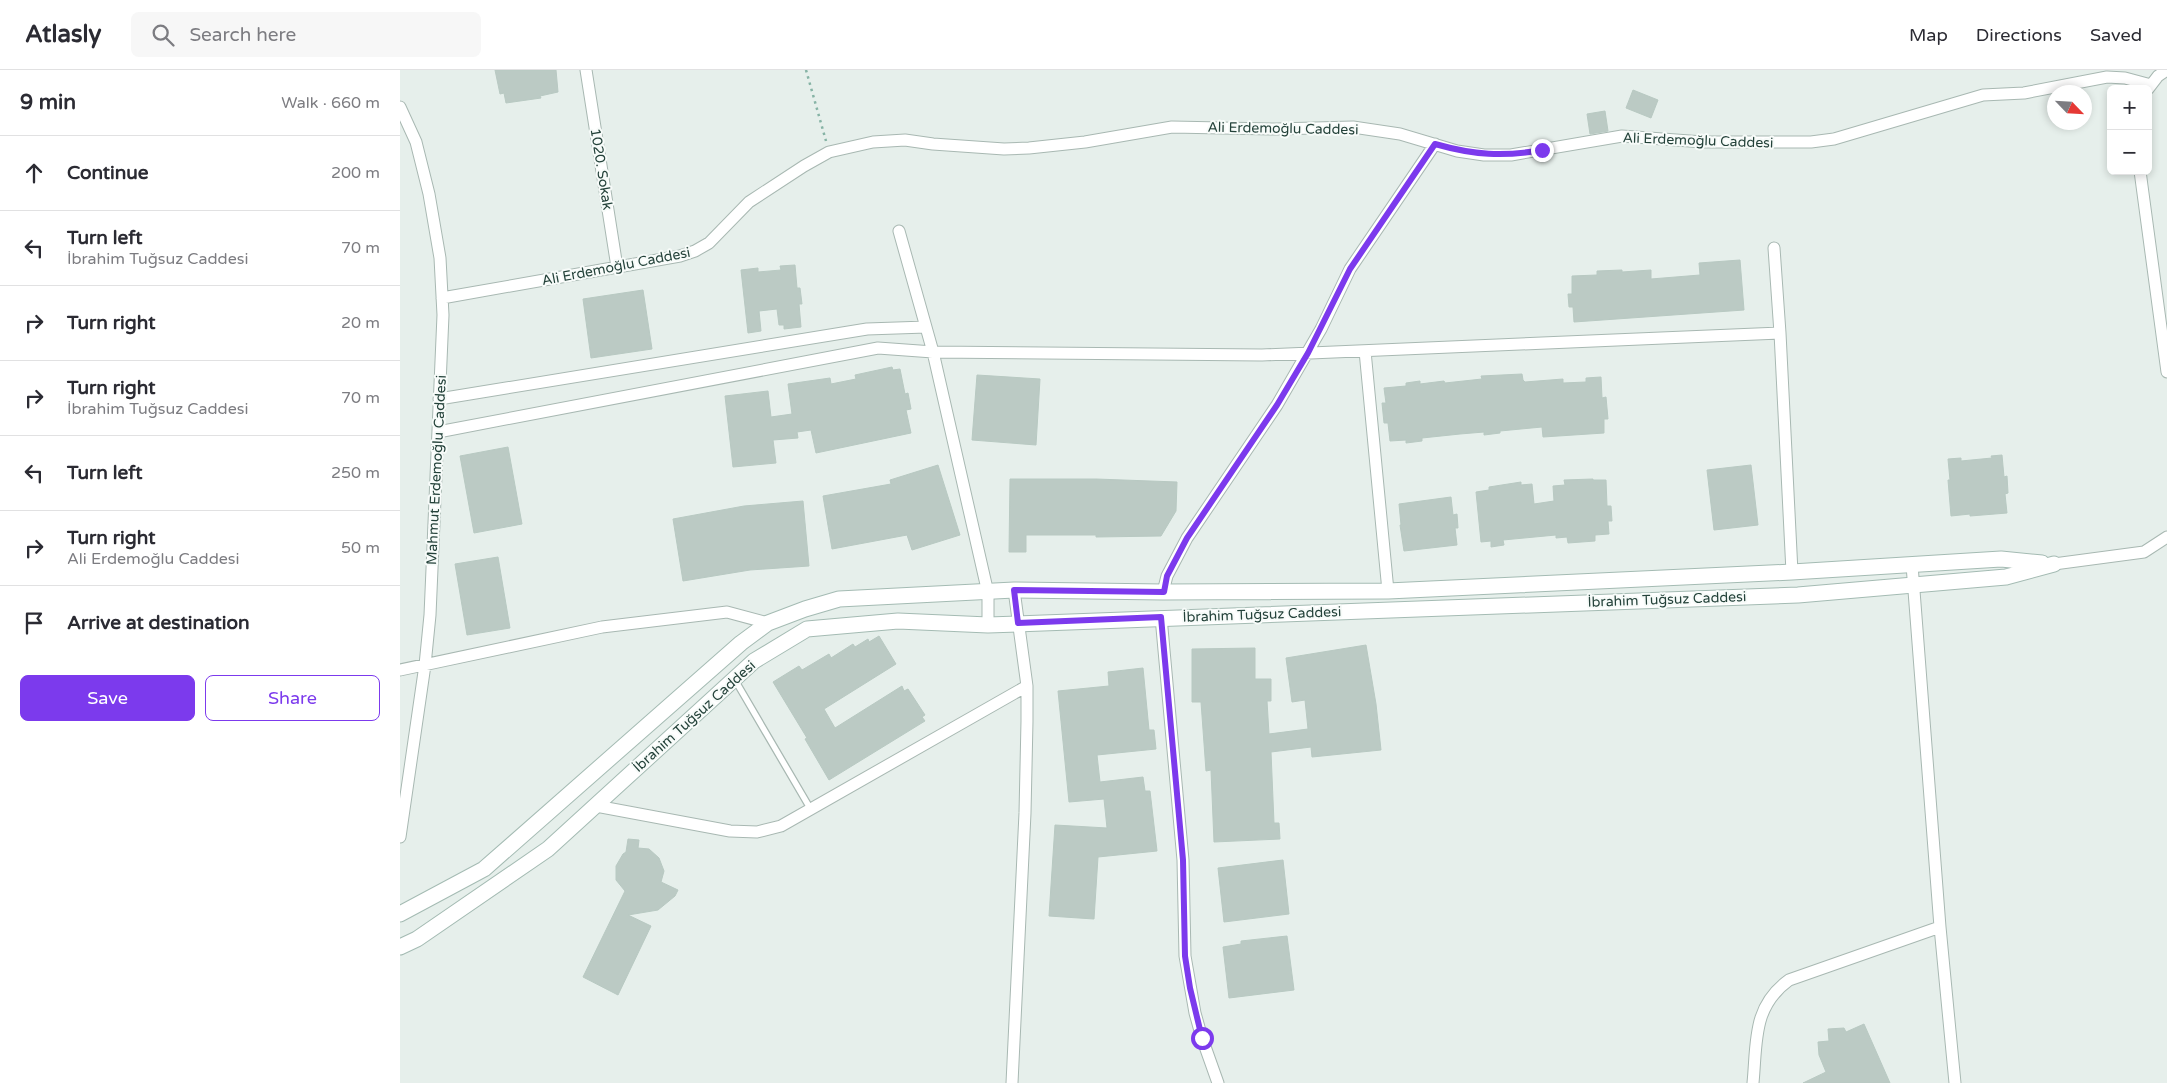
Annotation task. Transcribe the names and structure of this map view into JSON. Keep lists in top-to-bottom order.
{
  "streets": {
    "street": [
      "Ali Erdemoğlu Caddesi",
      "1020. Sokak",
      "Mahmut Erdemoğlu Caddesi",
      "İbrahim Tuğsuz Caddesi"
    ]
  },
  "crossings": [
    ["Ali Erdemoğlu Caddesi", "1020. Sokak"],
    ["Ali Erdemoğlu Caddesi", "Mahmut Erdemoğlu Caddesi"]
  ],
  "north": "bottom right",
  "page": {
    "header": "Atlasly",
    "search": "Search here",
    "nav": ["Map", "Directions", "Saved"],
    "heading": ["9 min", "Walk · 660 m"],
    "map_buttons": ["+", "−"],
    "list": [
      ["Continue", "200 m"],
      ["Turn left", "İbrahim Tuğsuz Caddesi", "70 m"],
      ["Turn right", "20 m"],
      ["Turn right", "İbrahim Tuğsuz Caddesi", "70 m"],
      ["Turn left", "250 m"],
      ["Turn right", "Ali Erdemoğlu Caddesi", "50 m"],
      "Arrive at destination"
    ],
    "buttons": ["Save", "Share"]
  }
}
